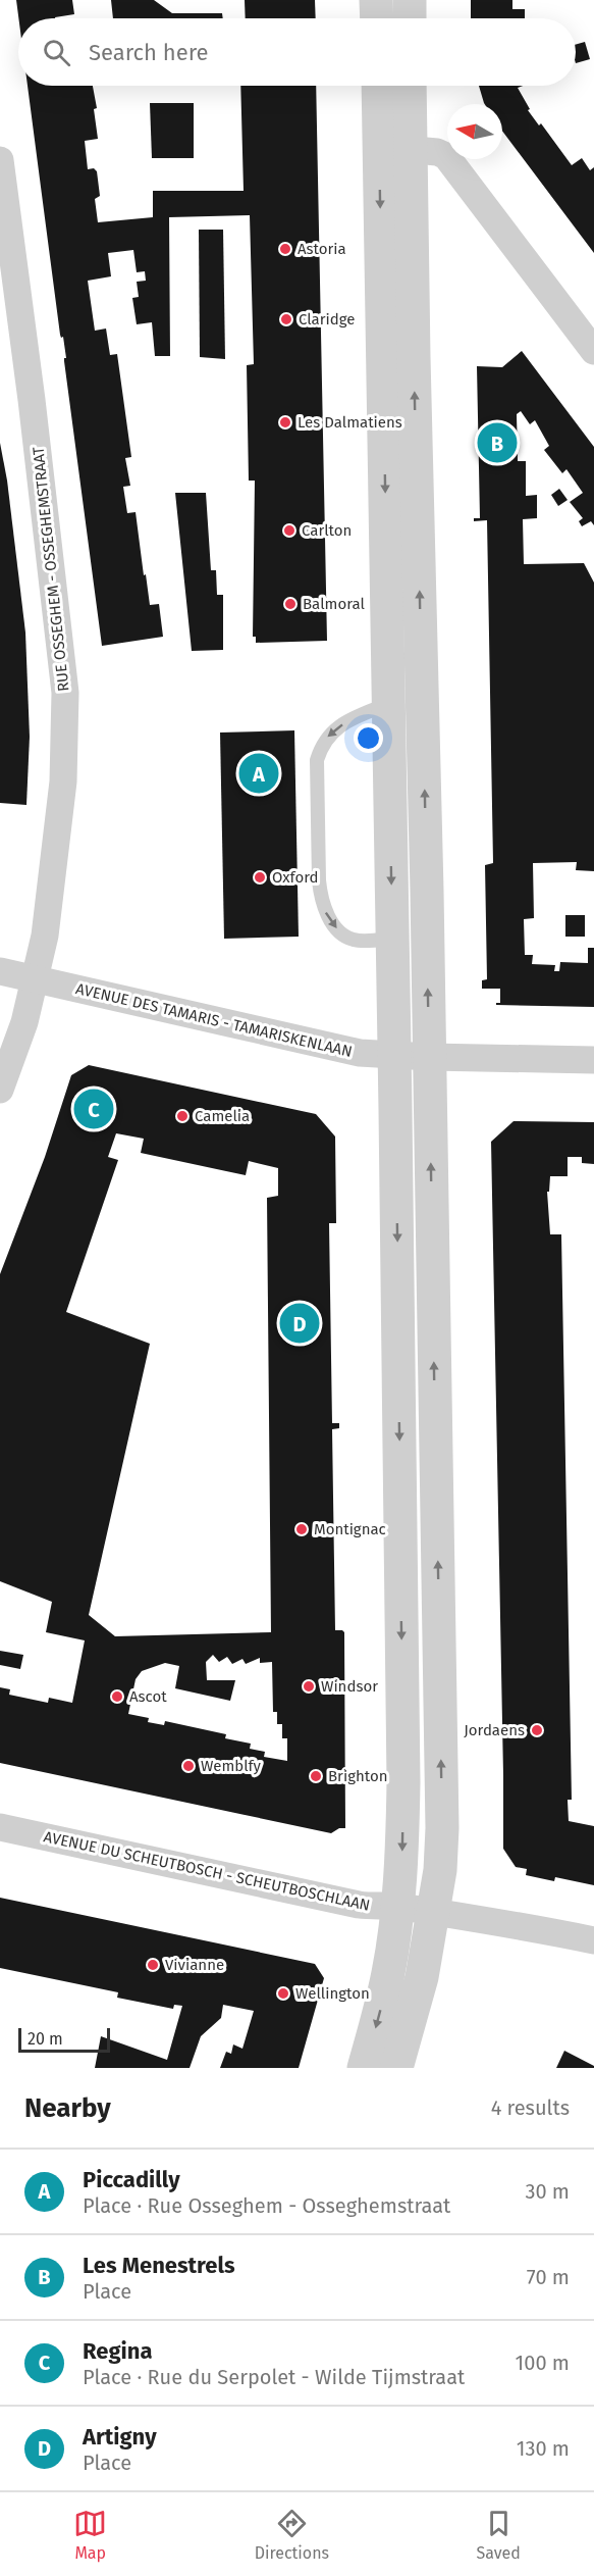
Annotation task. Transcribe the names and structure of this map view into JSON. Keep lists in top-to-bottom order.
{
  "streets": {
    "street": ["RUE OSSEGHEM - OSSEGHEMSTRAAT", "AVENUE DES TAMARIS - TAMARISKENLAAN", "AVENUE DU SCHEUTBOSCH - SCHEUTBOSCHLAAN"]
  },
  "crossings": [
    ["RUE OSSEGHEM - OSSEGHEMSTRAAT", "AVENUE DES TAMARIS - TAMARISKENLAAN"]
  ],
  "places": [
    "Astoria",
    "Claridge",
    "Les Dalmatiens",
    "Carlton",
    "Balmoral",
    "Oxford",
    "Camelia",
    "Montignac",
    "Windsor",
    "Ascot",
    "Jordaens",
    "Wemblfy",
    "Brighton",
    "Vivianne",
    "Wellington"
  ],
  "scale_bar": "20 m",
  "north": "left",
  "page": {
    "search": "Search here",
    "pins": [
      "B",
      "A",
      "C",
      "D"
    ],
    "scale": "20 m",
    "heading": ["Nearby", "4 results"],
    "list": [
      {
        "mark": "A",
        "name": "Piccadilly",
        "note": "Place · Rue Osseghem - Osseghemstraat",
        "value": "30 m"
      },
      {
        "mark": "B",
        "name": "Les Menestrels",
        "note": "Place",
        "value": "70 m"
      },
      {
        "mark": "C",
        "name": "Regina",
        "note": "Place · Rue du Serpolet - Wilde Tijmstraat",
        "value": "100 m"
      },
      {
        "mark": "D",
        "name": "Artigny",
        "note": "Place",
        "value": "130 m"
      }
    ],
    "nav": ["Map", "Directions", "Saved"]
  }
}
